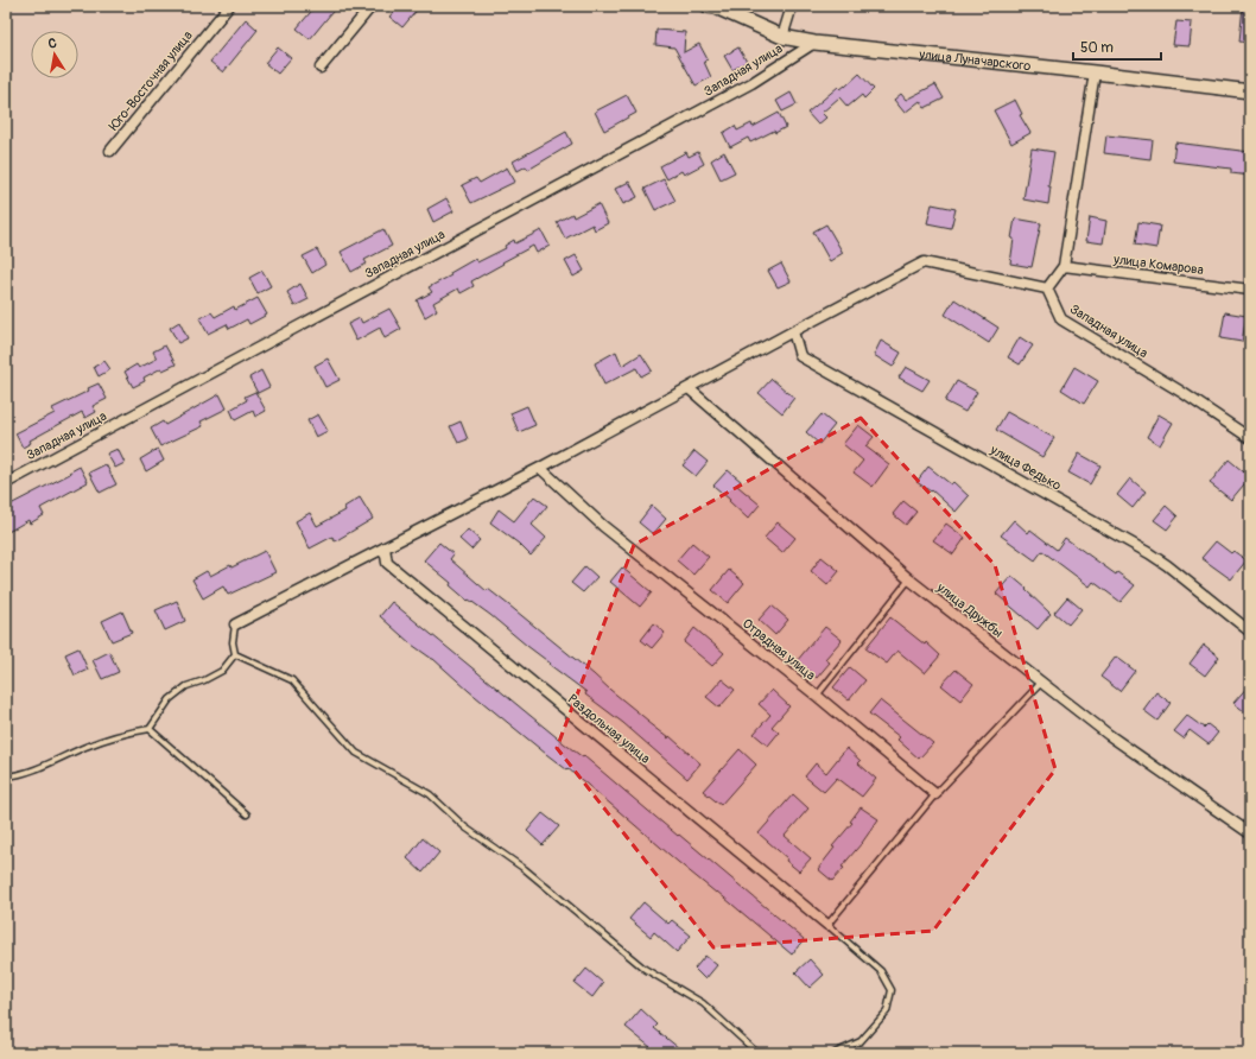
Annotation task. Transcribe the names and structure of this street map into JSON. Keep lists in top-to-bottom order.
{
  "streets": {
    "street": [
      "улица Луначарского",
      "Западная улица",
      "Юго-Восточная улица",
      "улица Комарова",
      "улица Федько",
      "улица Дружбы",
      "Отрадная улица",
      "Раздольная улица"
    ]
  },
  "crossings": [
    ["улица Луначарского", "Западная улица"]
  ],
  "scale_bar": "50 m",
  "north": "top"
}
